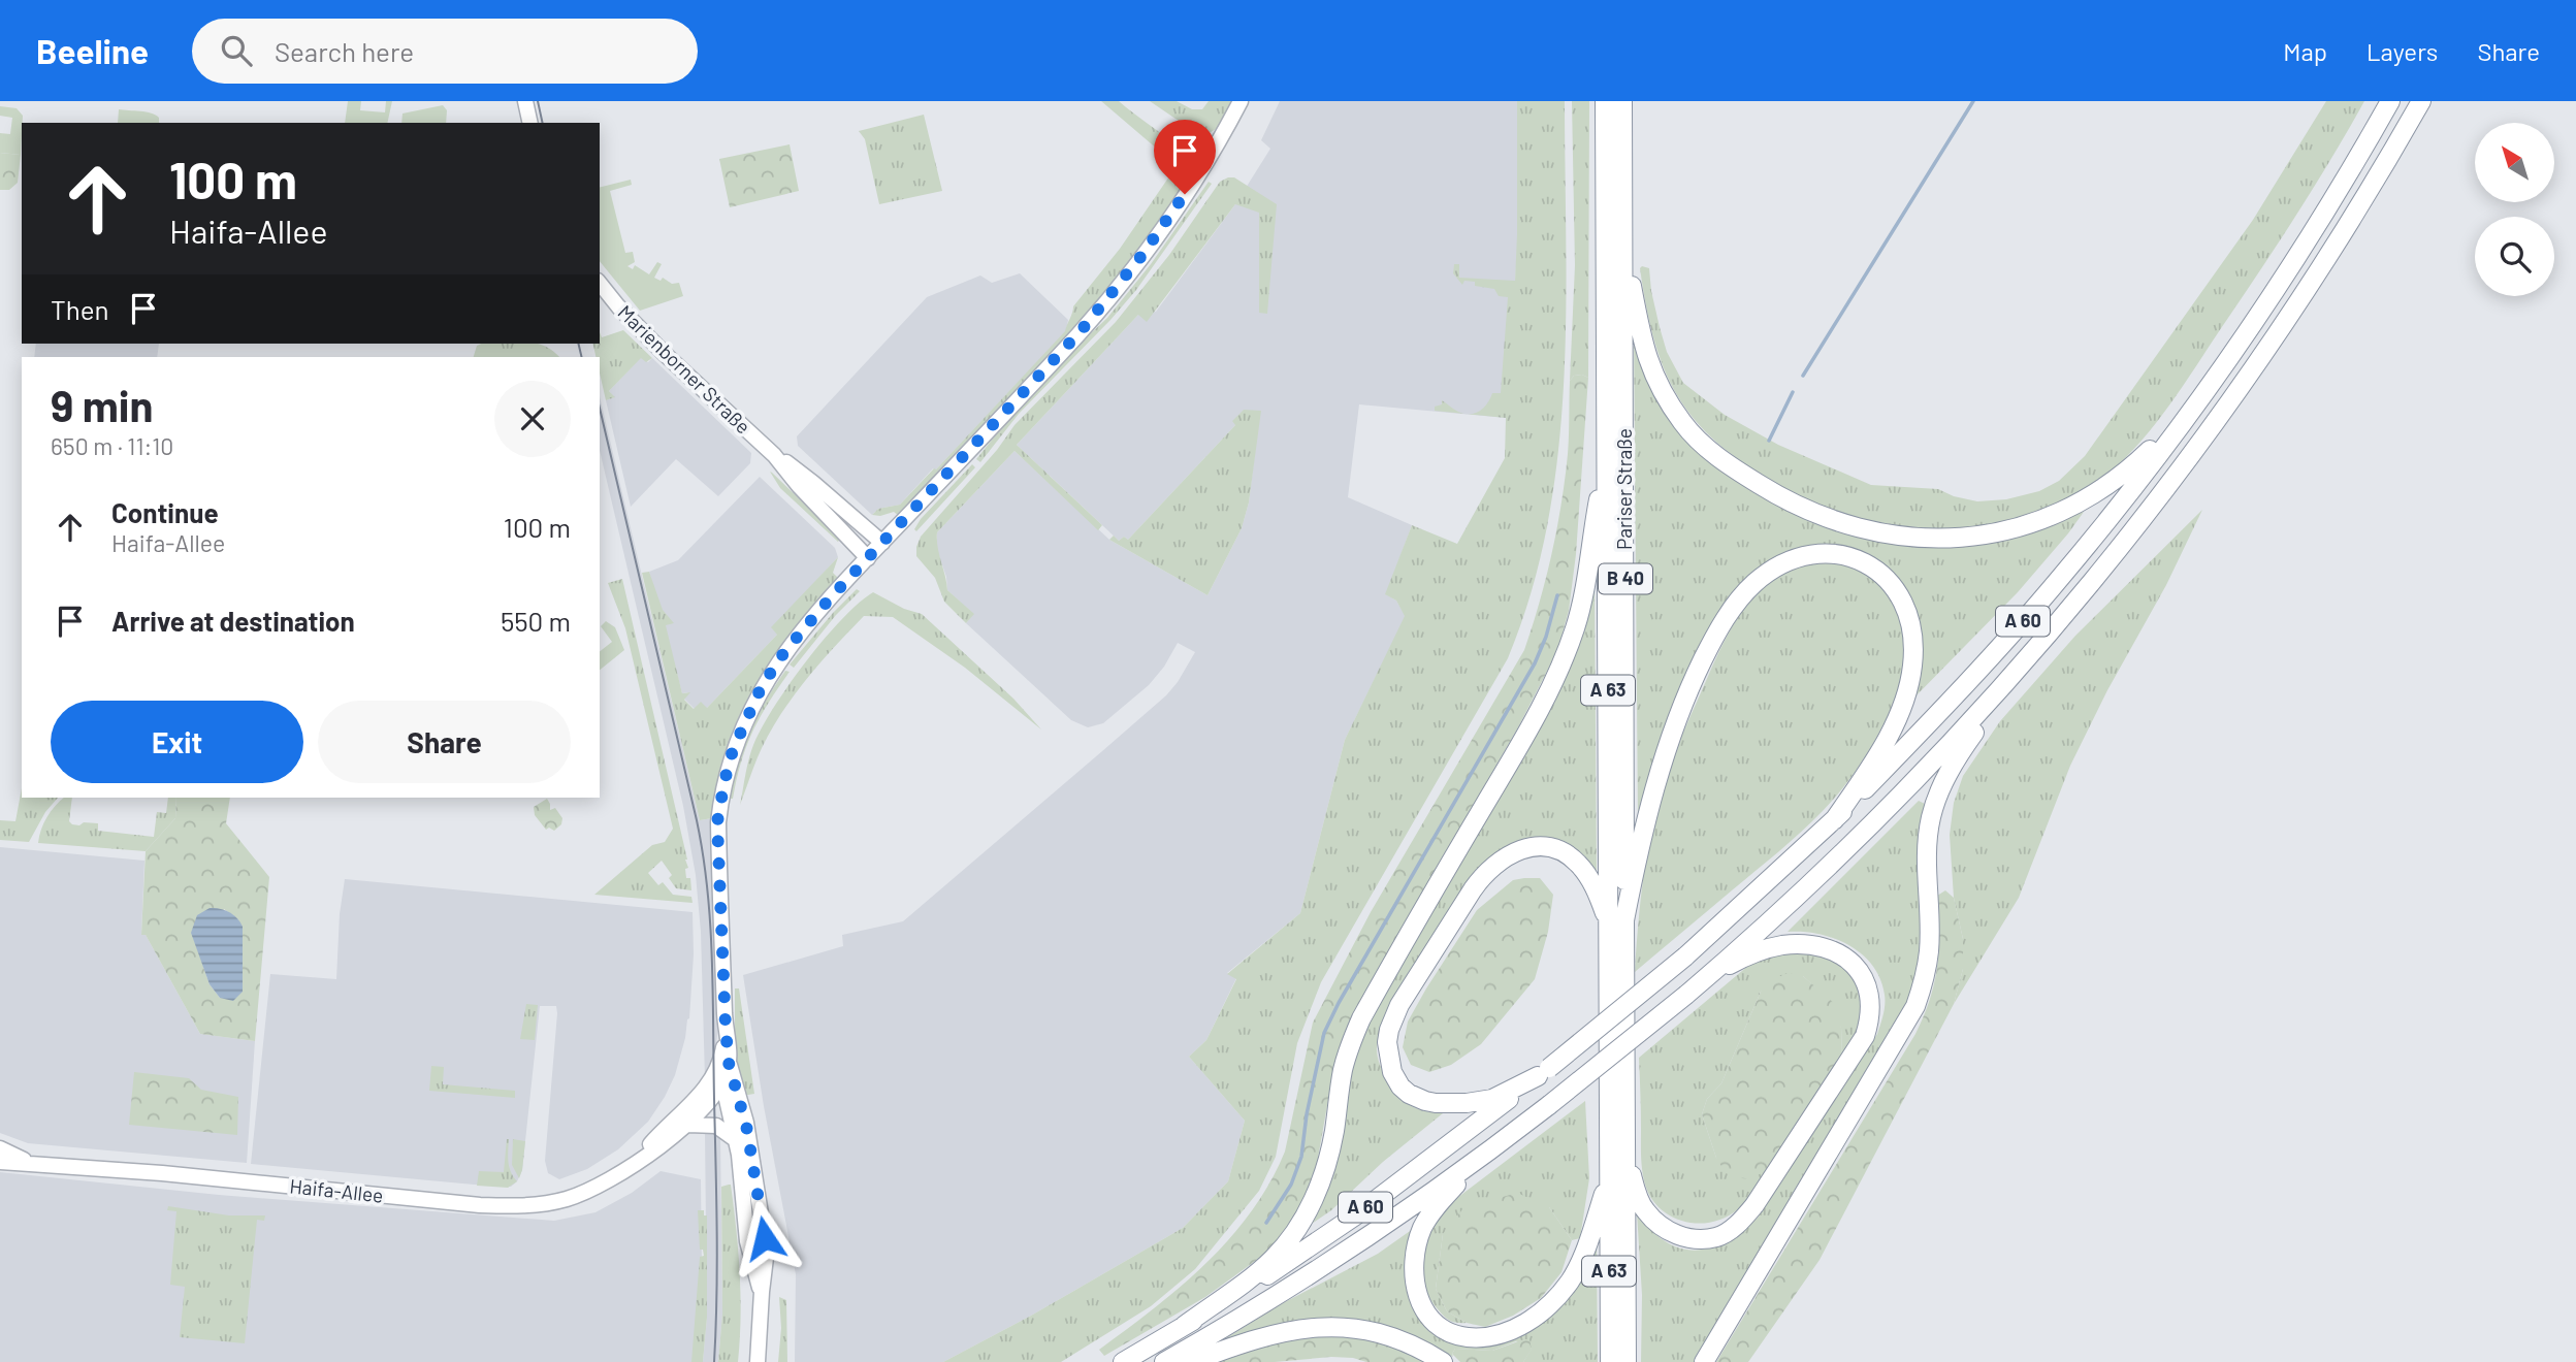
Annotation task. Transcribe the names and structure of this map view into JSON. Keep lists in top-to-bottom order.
{
  "streets": {
    "highway": [
      "Pariser Straße",
      "B 40",
      "A 60",
      "A 63"
    ],
    "street": ["Marienborner Straße", "Haifa-Allee"]
  },
  "crossings": [
    ["Marienborner Straße", "Haifa-Allee"],
    ["Pariser Straße", "A 63"]
  ],
  "north": "top left",
  "page": {
    "header": "Beeline",
    "search": "Search here",
    "nav": ["Map", "Layers", "Share"],
    "turn": ["100 m", "Haifa-Allee"],
    "then": "Then",
    "heading": ["9 min", "650 m · 11:10"],
    "list": [
      {
        "name": "Continue",
        "note": "Haifa-Allee",
        "value": "100 m"
      },
      {
        "name": "Arrive at destination",
        "value": "550 m"
      }
    ],
    "buttons": ["Exit", "Share"]
  }
}
